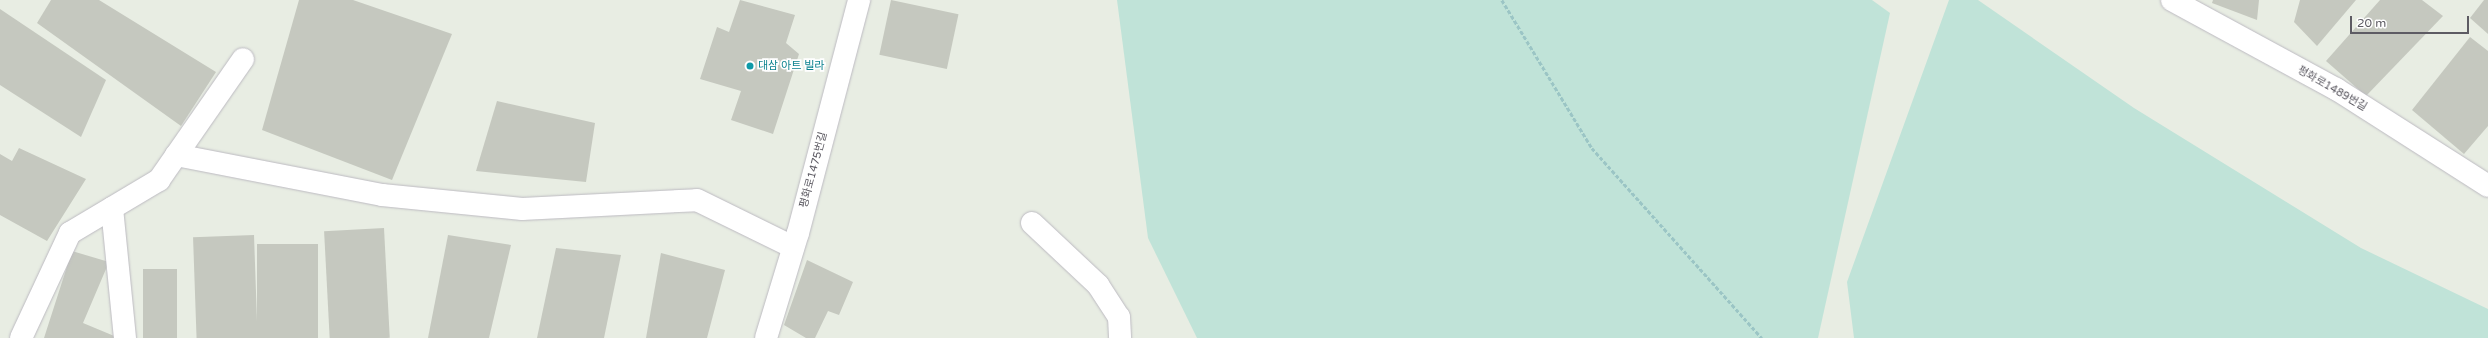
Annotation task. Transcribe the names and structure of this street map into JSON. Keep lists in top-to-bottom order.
{
  "streets": {
    "street": ["평화로1489번길", "평화로1475번길"]
  },
  "places": ["대삼 아트 빌라"],
  "scale_bar": "20 m"
}
